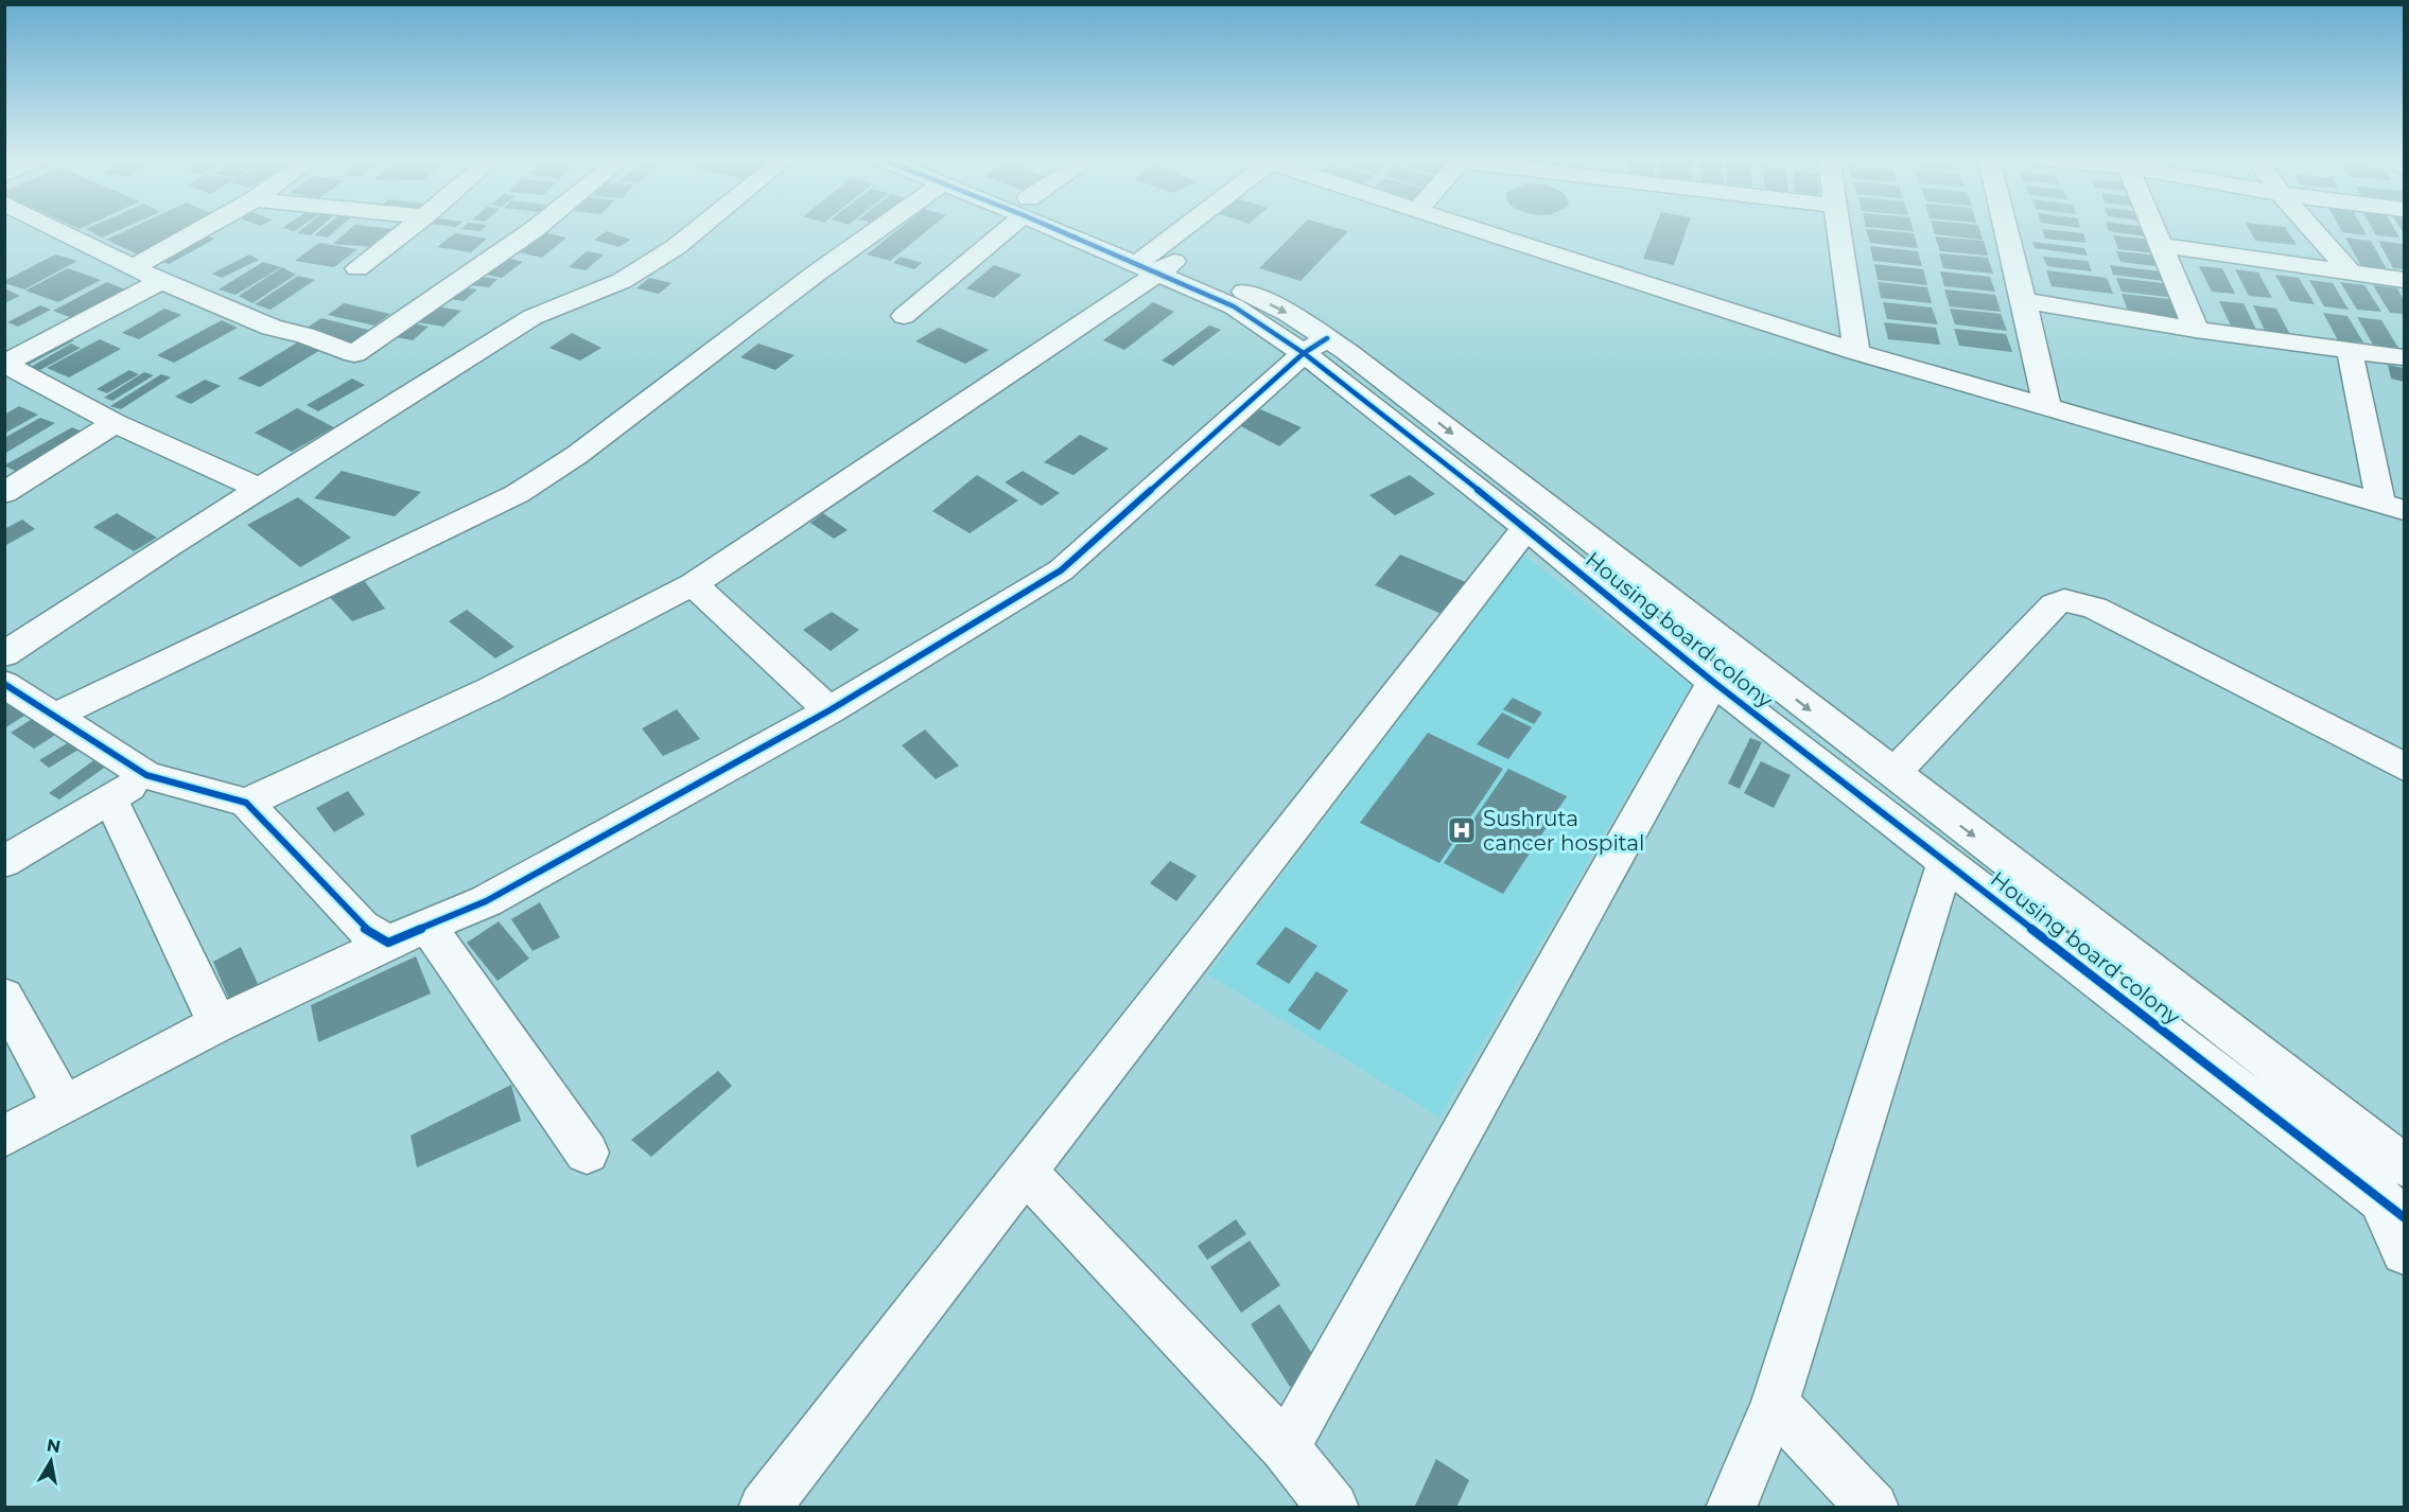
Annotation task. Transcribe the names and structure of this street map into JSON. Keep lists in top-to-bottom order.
{
  "streets": {
    "street": ["Housing board colony"]
  },
  "places": {
    "hospital": ["Sushruta cancer hospital"]
  },
  "north": "top"
}
